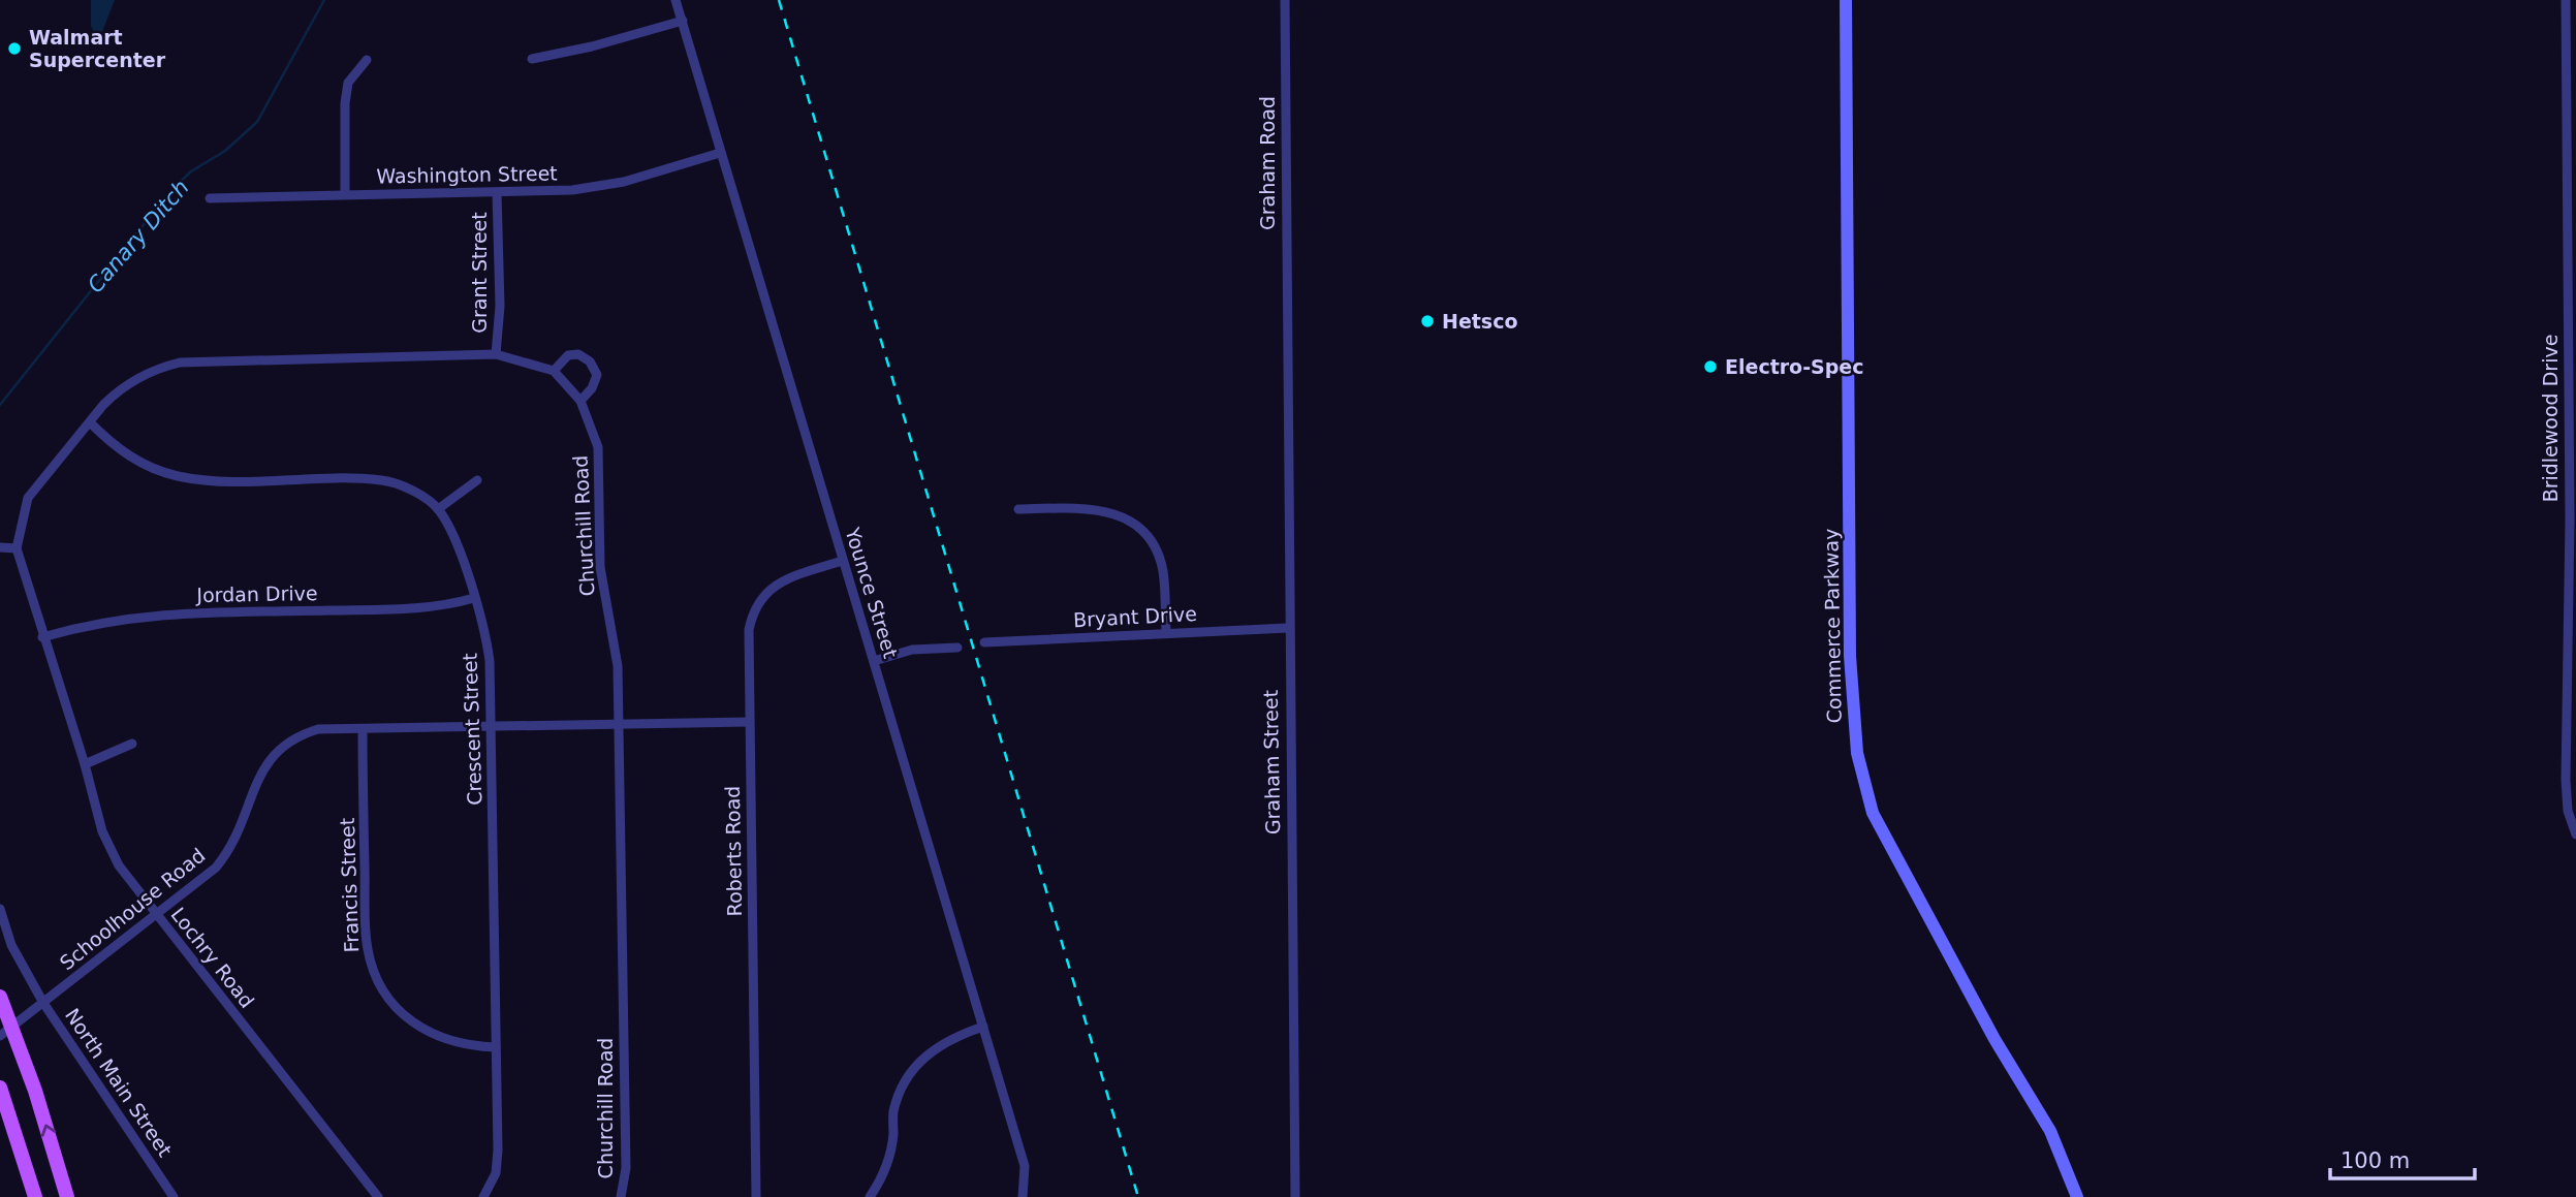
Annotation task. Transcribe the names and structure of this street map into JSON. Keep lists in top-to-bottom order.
{
  "streets": {
    "street": [
      "Graham Road",
      "Washington Street",
      "Grant Street",
      "Bridlewood Drive",
      "Churchill Road",
      "Younce Street",
      "Jordan Drive",
      "Bryant Drive",
      "Commerce Parkway",
      "Crescent Street",
      "Graham Street",
      "Roberts Road",
      "Francis Street",
      "Schoolhouse Road",
      "Lochry Road",
      "North Main Street"
    ]
  },
  "crossings": [
    ["Graham Road", "Graham Street"],
    ["Washington Street", "Grant Street"],
    ["Washington Street", "Younce Street"],
    ["Churchill Road", "Schoolhouse Road"],
    ["Younce Street", "Roberts Road"],
    ["Jordan Drive", "Crescent Street"],
    ["Jordan Drive", "Lochry Road"],
    ["Bryant Drive", "Graham Street"],
    ["Crescent Street", "Francis Street"],
    ["Crescent Street", "Schoolhouse Road"],
    ["Roberts Road", "Schoolhouse Road"],
    ["Francis Street", "Schoolhouse Road"],
    ["Schoolhouse Road", "Lochry Road"],
    ["Schoolhouse Road", "North Main Street"]
  ],
  "water": ["Canary Ditch"],
  "places": ["Walmart Supercenter", "Hetsco", "Electro-Spec"],
  "scale_bar": "100 m"
}
